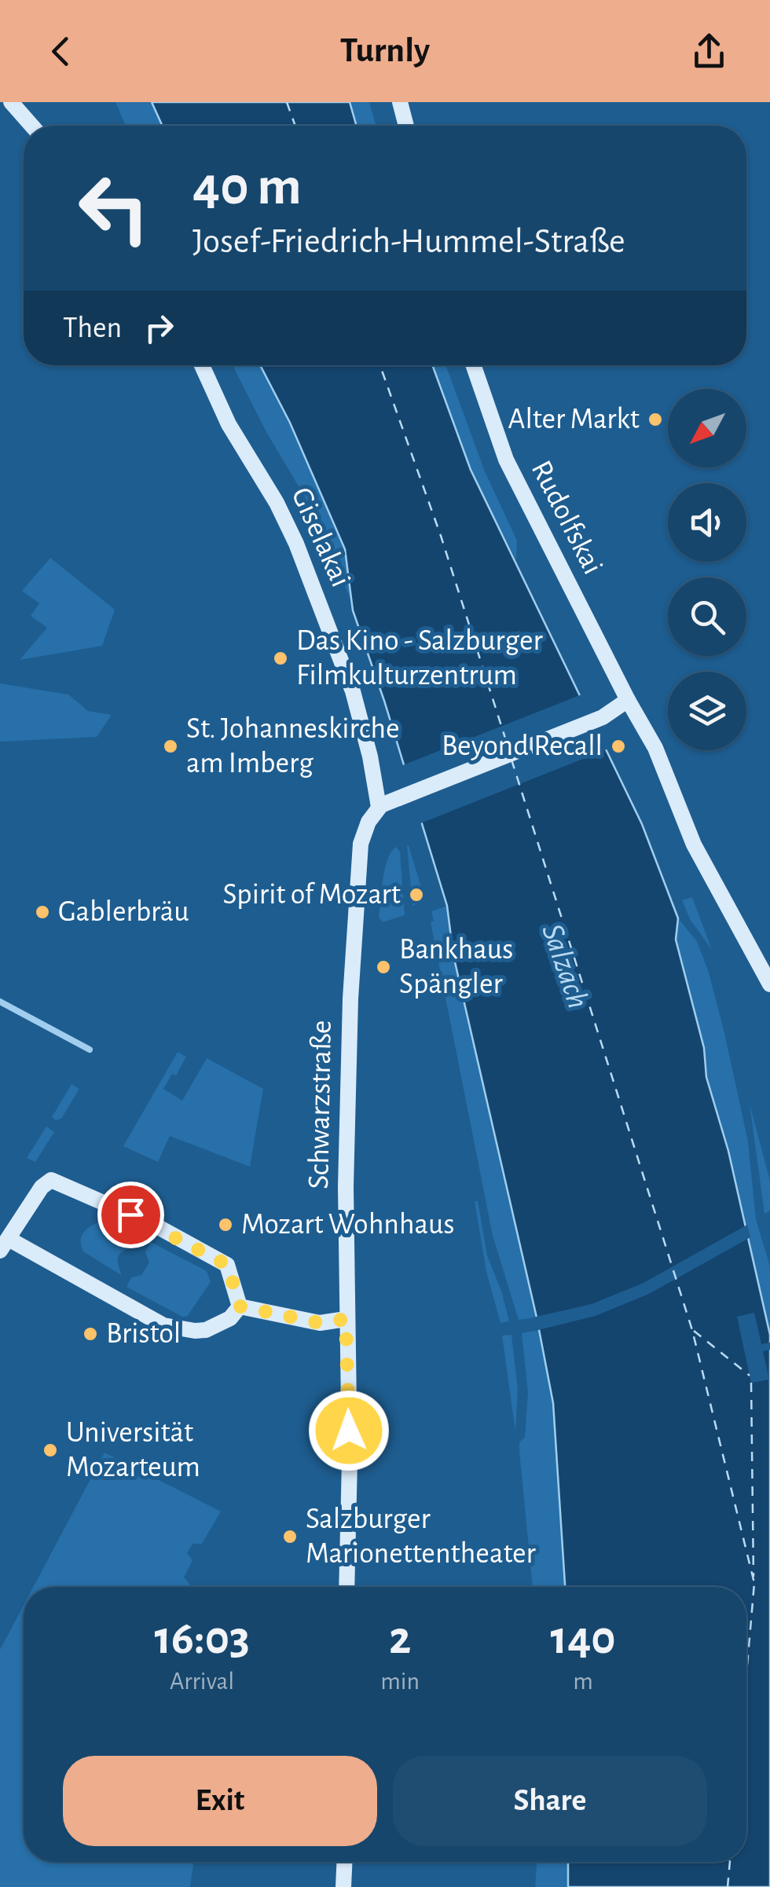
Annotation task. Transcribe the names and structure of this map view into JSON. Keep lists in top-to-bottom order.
{
  "streets": {
    "main road": ["Rudolfskai", "Giselakai", "Schwarzstraße"]
  },
  "crossings": [
    ["Giselakai", "Schwarzstraße"]
  ],
  "water": ["Salzach"],
  "places": [
    "Alter Markt",
    "Das Kino - Salzburger Filmkulturzentrum",
    "St. Johanneskirche am Imberg",
    "Beyond Recall",
    "Spirit of Mozart",
    "Gablerbräu",
    "Bankhaus Spängler",
    "Mozart Wohnhaus",
    "Bristol",
    "Universität Mozarteum",
    "Salzburger Marionettentheater"
  ],
  "north": "bottom left",
  "page": {
    "header": "Turnly",
    "turn": ["40 m", "Josef-Friedrich-Hummel-Straße"],
    "then": "Then",
    "eta": [
      "16:03",
      "Arrival",
      "2",
      "min",
      "140",
      "m"
    ],
    "buttons": ["Exit", "Share"]
  }
}
